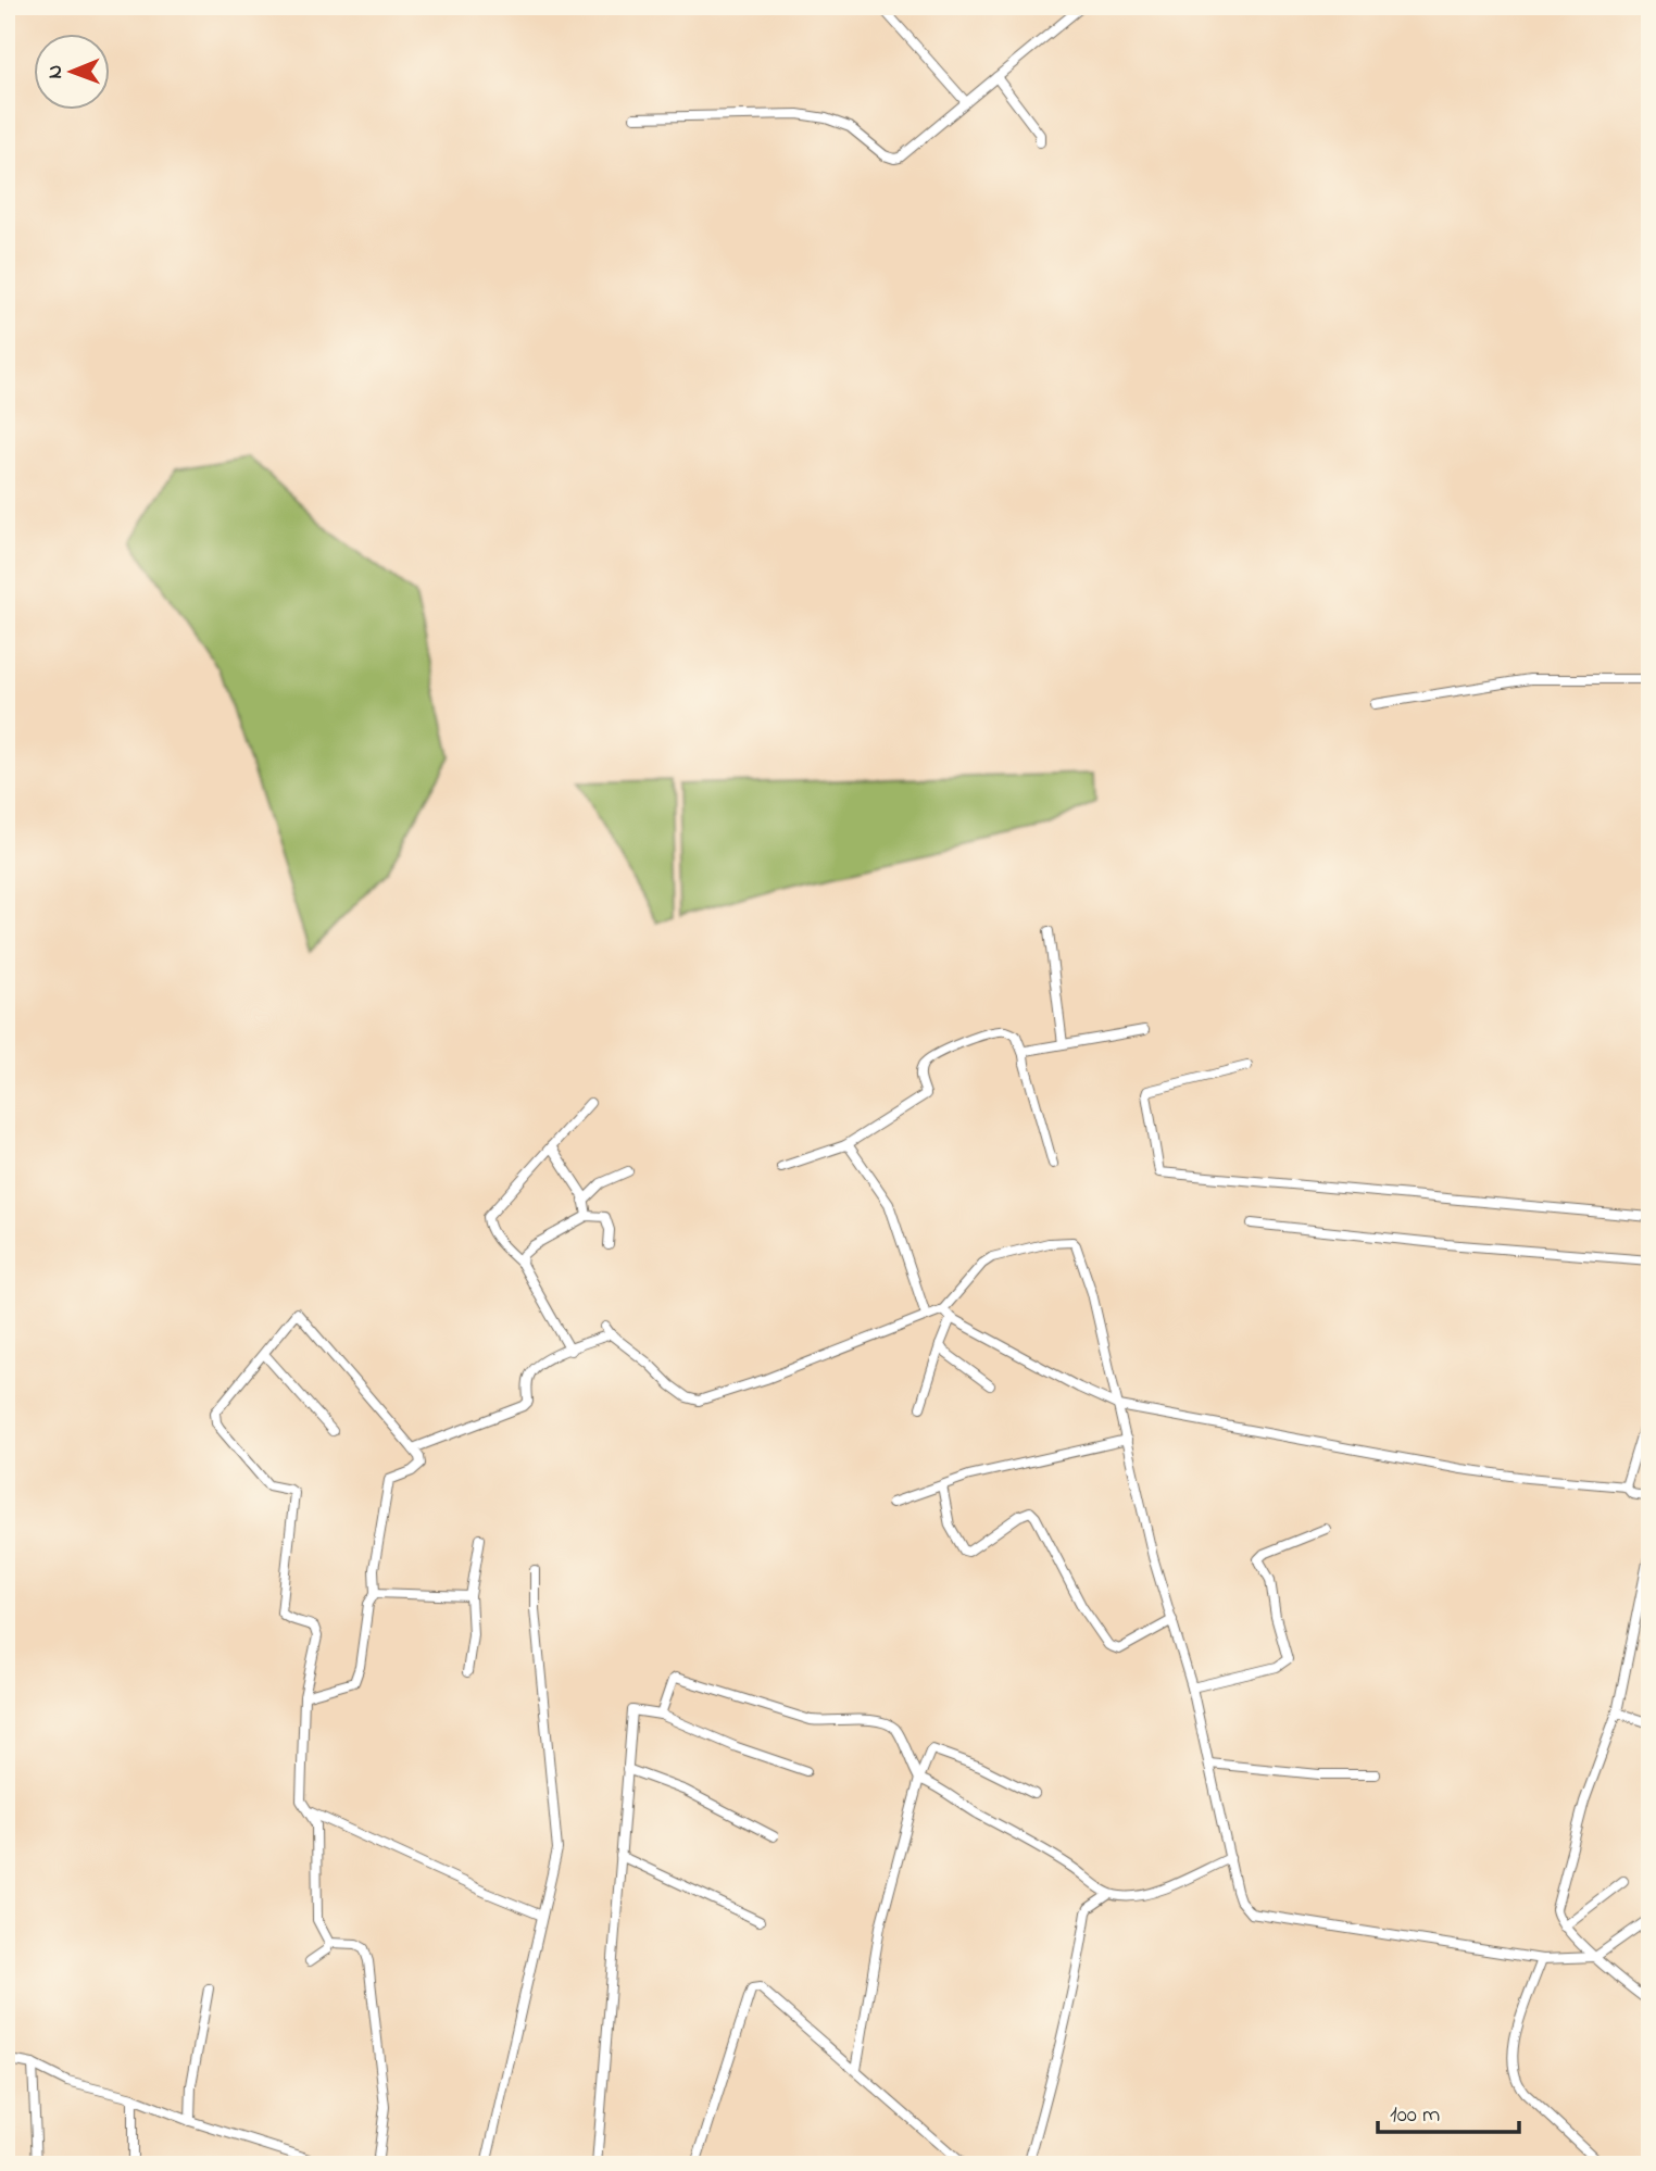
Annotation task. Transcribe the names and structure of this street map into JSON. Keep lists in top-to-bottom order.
{
  "scale_bar": "100 m",
  "north": "left"
}
